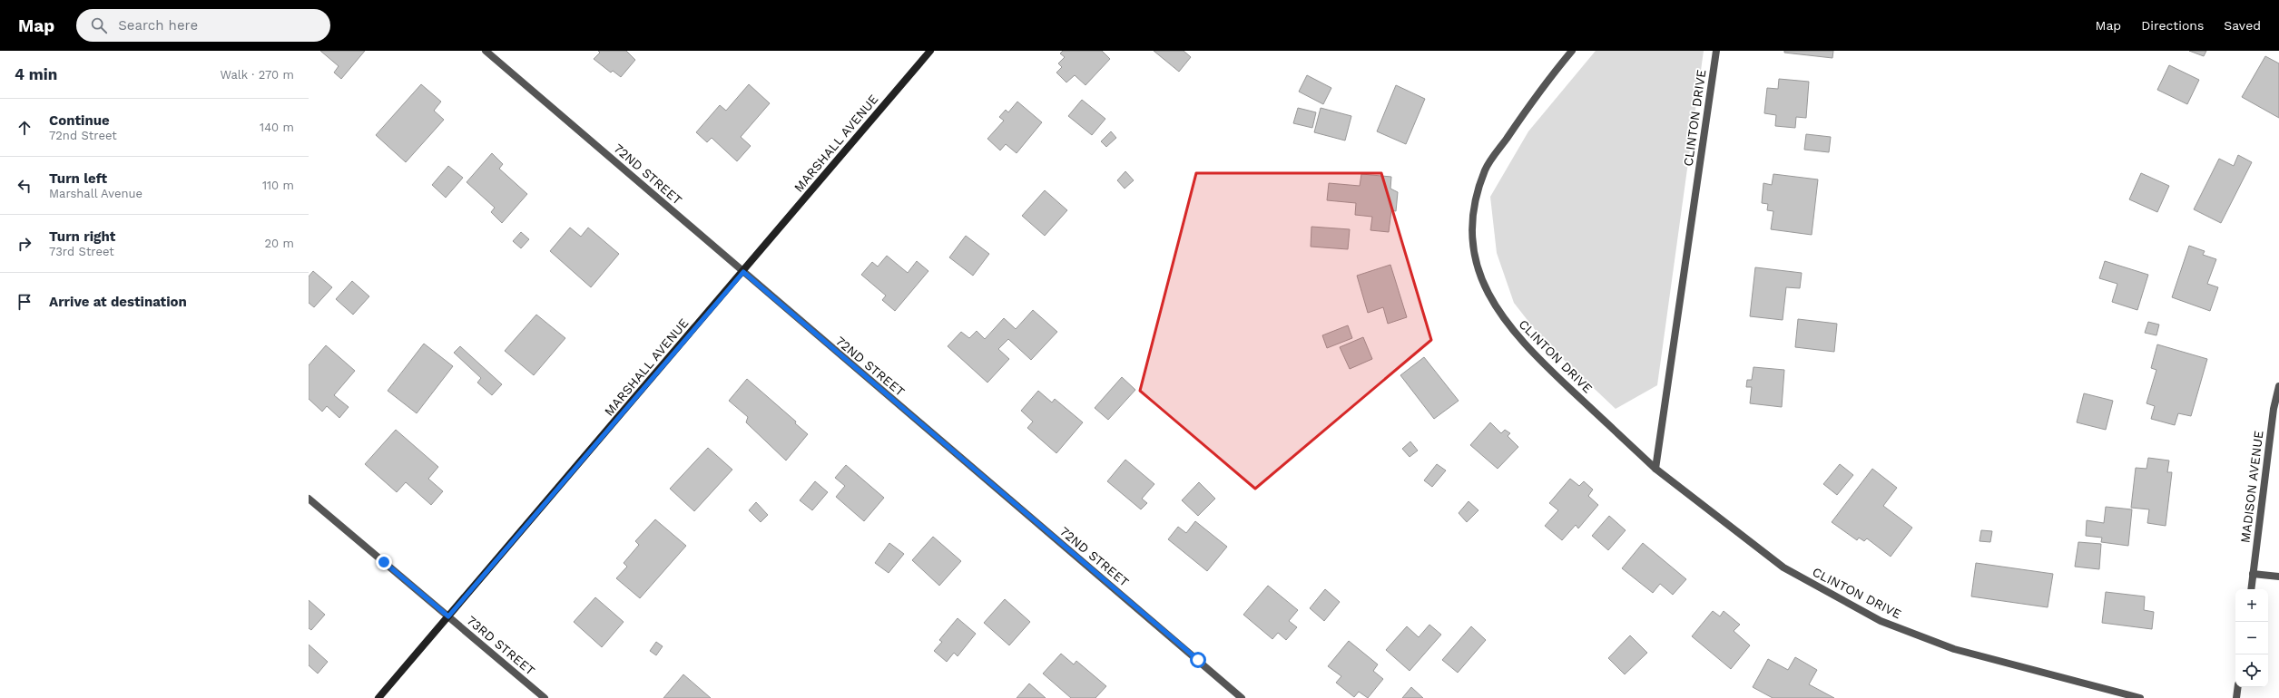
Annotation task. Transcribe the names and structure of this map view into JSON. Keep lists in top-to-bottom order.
{
  "streets": {
    "street": [
      "CLINTON DRIVE",
      "MARSHALL AVENUE",
      "72ND STREET",
      "MADISON AVENUE",
      "73RD STREET"
    ]
  },
  "crossings": [
    ["MARSHALL AVENUE", "72ND STREET"],
    ["MARSHALL AVENUE", "73RD STREET"]
  ],
  "page": {
    "header": "Map",
    "search": "Search here",
    "nav": ["Map", "Directions", "Saved"],
    "heading": ["4 min", "Walk · 270 m"],
    "list": [
      ["Continue", "72nd Street", "140 m"],
      ["Turn left", "Marshall Avenue", "110 m"],
      ["Turn right", "73rd Street", "20 m"],
      "Arrive at destination"
    ],
    "map_buttons": ["+", "−"]
  }
}
